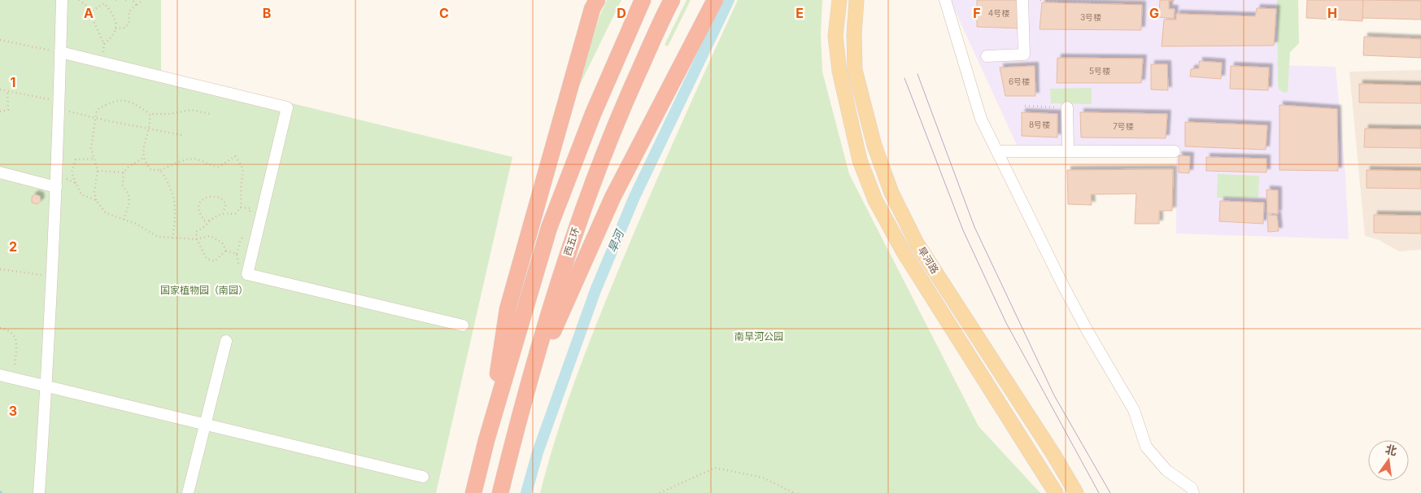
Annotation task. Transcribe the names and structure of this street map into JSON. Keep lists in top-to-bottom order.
{
  "streets": {
    "highway": ["西五环"],
    "main road": ["旱河路"]
  },
  "water": ["旱河"],
  "parks": ["国家植物园（南园）", "南旱河公园"],
  "house_numbers": [
    "4号楼",
    "3号楼",
    "5号楼",
    "6号楼",
    "8号楼",
    "7号楼"
  ],
  "north": "top",
  "grid": {
    "columns": [
      "A",
      "B",
      "C",
      "D",
      "E",
      "F",
      "G",
      "H"
    ],
    "rows": ["1", "2", "3"]
  }
}
